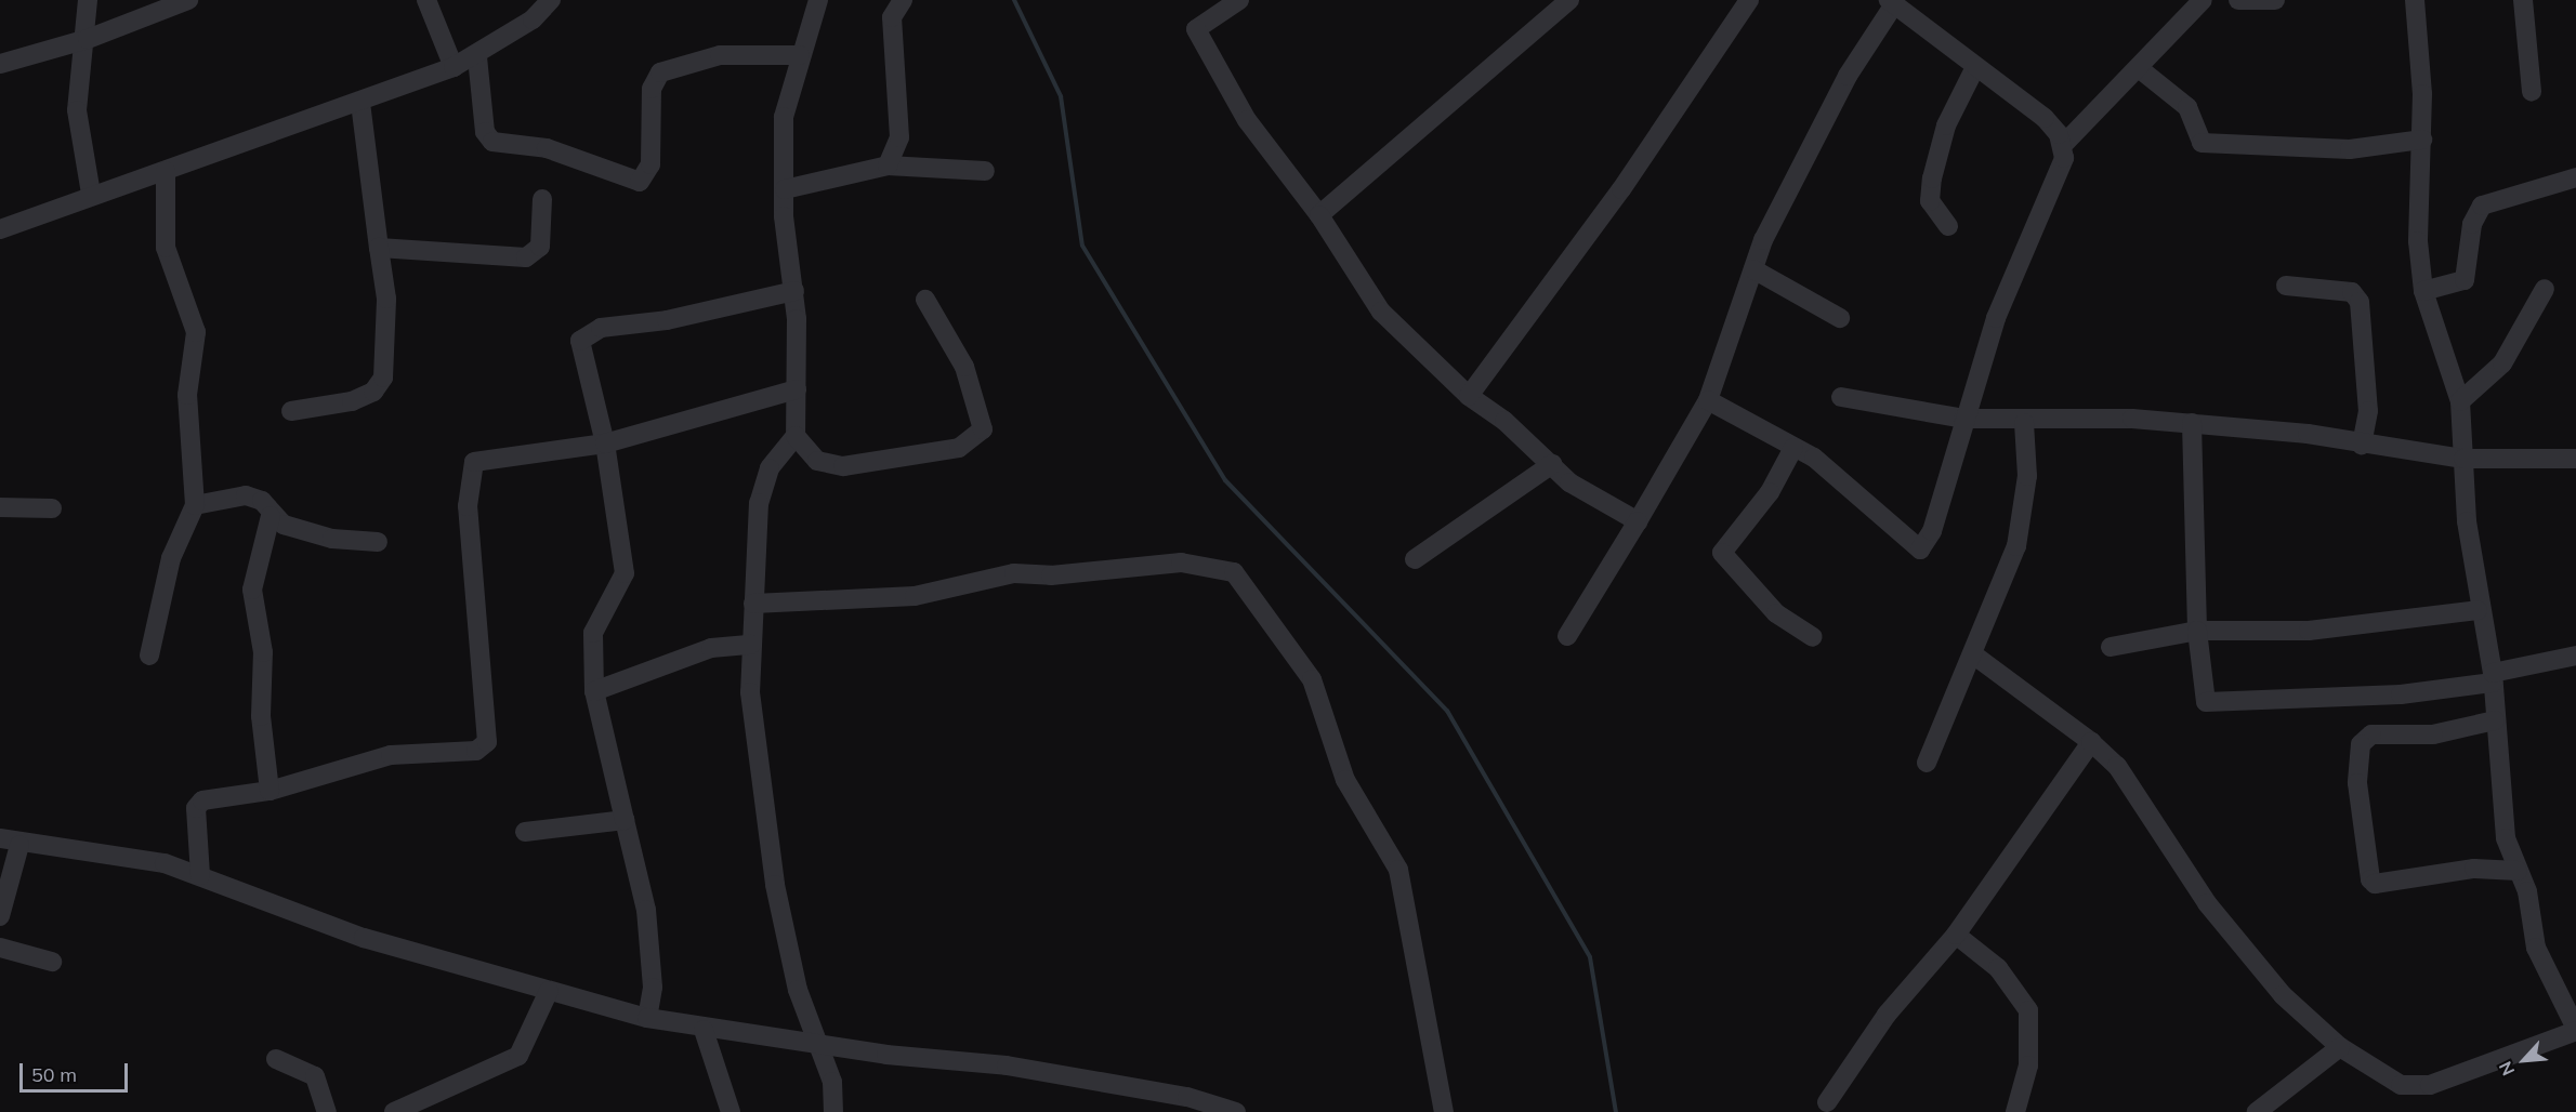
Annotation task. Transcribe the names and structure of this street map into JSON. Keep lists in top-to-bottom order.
{
  "scale_bar": "50 m",
  "north": "bottom left"
}
